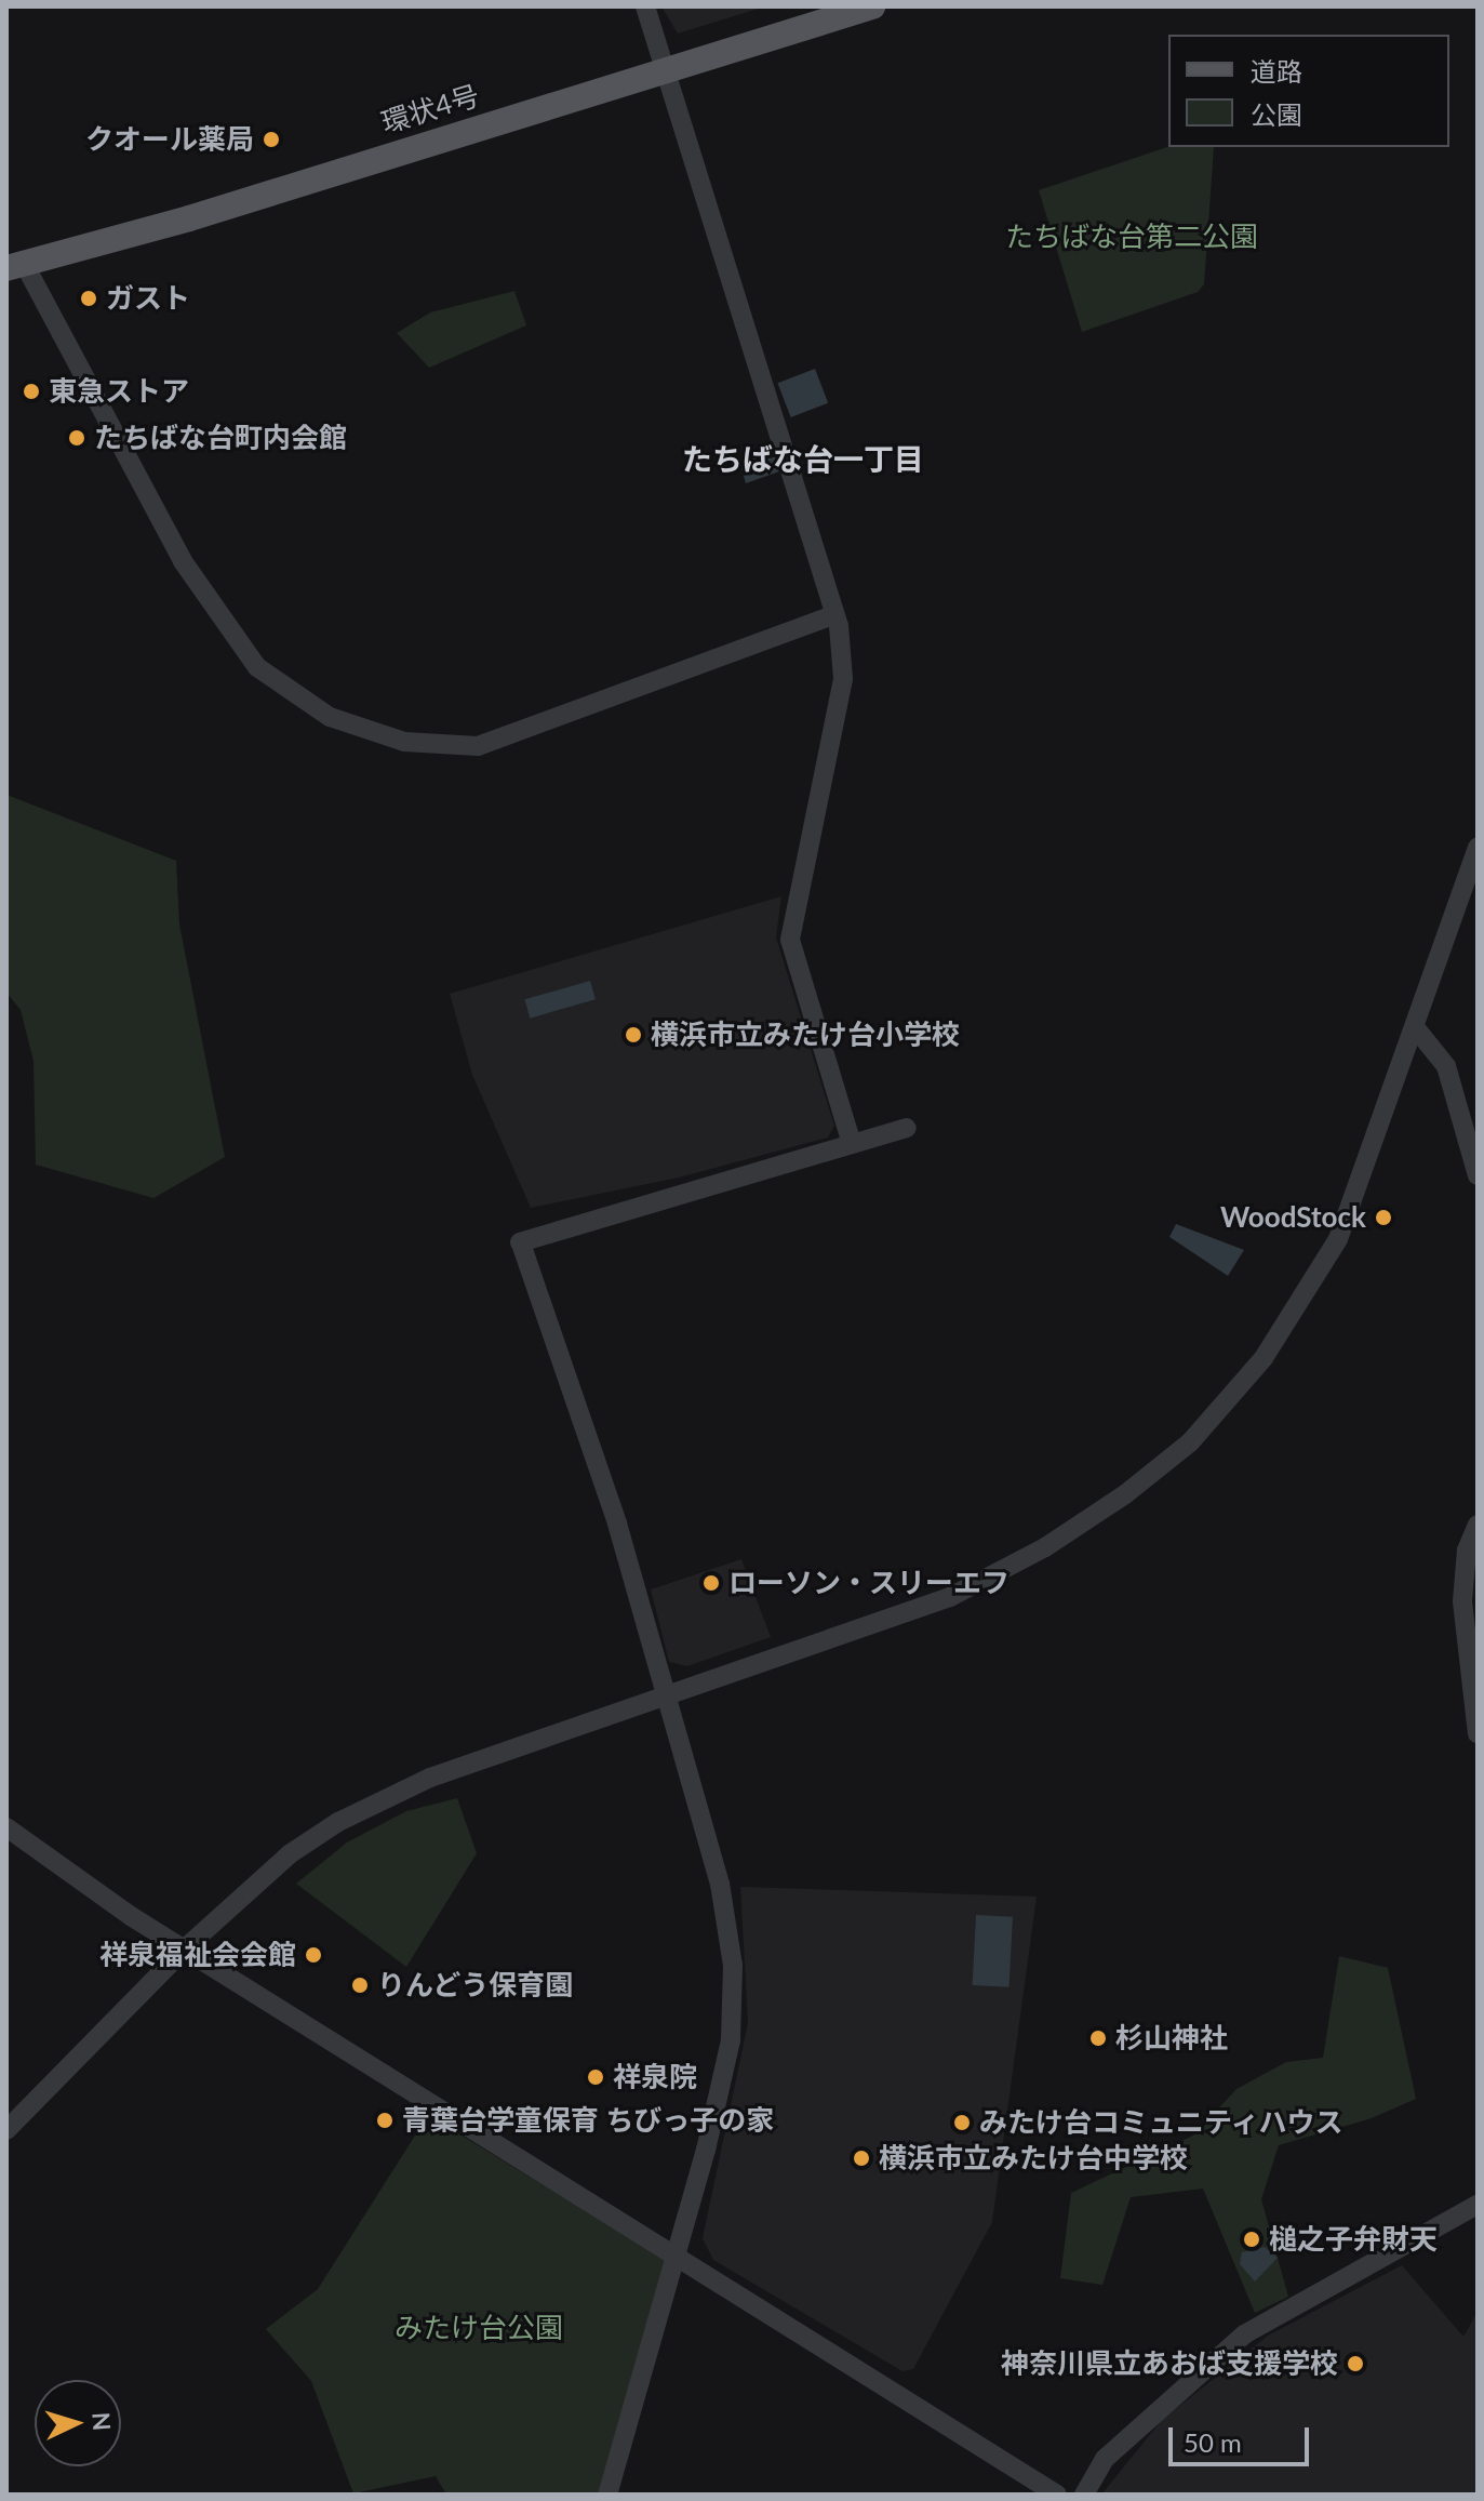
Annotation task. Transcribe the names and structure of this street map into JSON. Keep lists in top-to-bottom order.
{
  "streets": {
    "main road": ["環状4号"]
  },
  "districts": ["たちばな台一丁目"],
  "parks": ["たちばな台第二公園", "みたけ台公園"],
  "places": [
    "クオール薬局",
    "ガスト",
    "東急ストア",
    "たちばな台町内会館",
    "横浜市立みたけ台小学校",
    "WoodStock",
    "ローソン・スリーエフ",
    "祥泉福祉会会館",
    "りんどう保育園",
    "杉山神社",
    "祥泉院",
    "青葉台学童保育 ちびっ子の家",
    "みたけ台コミュニティハウス",
    "横浜市立みたけ台中学校",
    "槌之子弁財天",
    "神奈川県立あおば支援学校"
  ],
  "legend": ["道路", "公園"],
  "scale_bar": "50 m",
  "north": "right"
}
